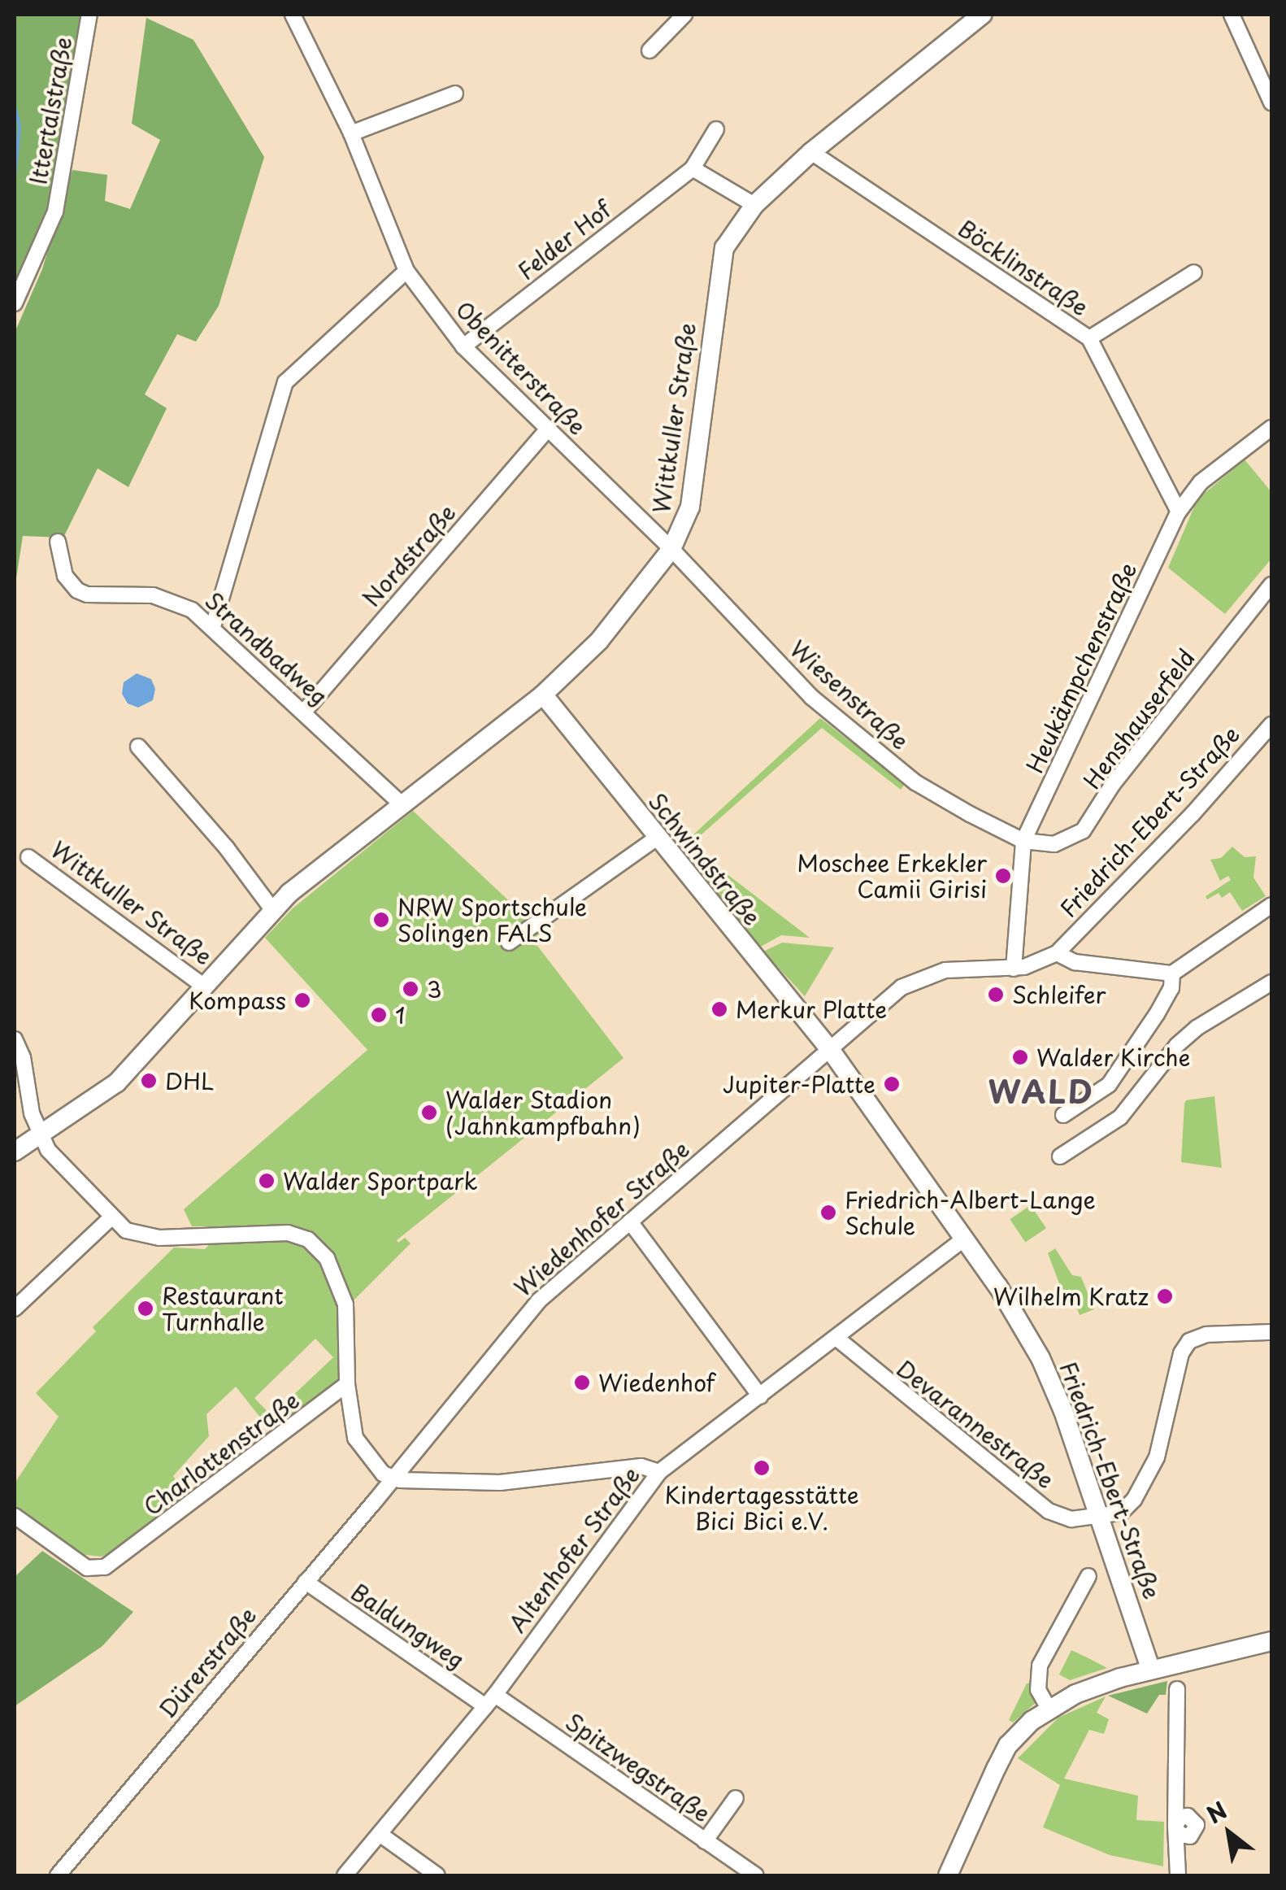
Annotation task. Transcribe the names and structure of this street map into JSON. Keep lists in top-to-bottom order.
{
  "streets": {
    "main road": ["Wittkuller Straße", "Friedrich-Ebert-Straße", "Schwindstraße"],
    "street": [
      "Ittertalstraße",
      "Felder Hof",
      "Böcklinstraße",
      "Obenitterstraße",
      "Nordstraße",
      "Strandbadweg",
      "Heukämpchenstraße",
      "Wiesenstraße",
      "Henshauserfeld",
      "Wiedenhofer Straße",
      "Devarannestraße",
      "Charlottenstraße",
      "Altenhofer Straße",
      "Baldungweg",
      "Dürerstraße",
      "Spitzwegstraße"
    ]
  },
  "crossings": [
    ["Felder Hof", "Obenitterstraße"],
    ["Böcklinstraße", "Wittkuller Straße"],
    ["Böcklinstraße", "Heukämpchenstraße"],
    ["Obenitterstraße", "Wittkuller Straße"],
    ["Obenitterstraße", "Nordstraße"],
    ["Obenitterstraße", "Wiesenstraße"],
    ["Wittkuller Straße", "Strandbadweg"],
    ["Wittkuller Straße", "Wiesenstraße"],
    ["Wittkuller Straße", "Schwindstraße"],
    ["Nordstraße", "Strandbadweg"],
    ["Heukämpchenstraße", "Wiesenstraße"],
    ["Heukämpchenstraße", "Henshauserfeld"],
    ["Heukämpchenstraße", "Friedrich-Ebert-Straße"],
    ["Wiesenstraße", "Henshauserfeld"],
    ["Friedrich-Ebert-Straße", "Schwindstraße"],
    ["Friedrich-Ebert-Straße", "Wiedenhofer Straße"],
    ["Friedrich-Ebert-Straße", "Devarannestraße"],
    ["Friedrich-Ebert-Straße", "Altenhofer Straße"],
    ["Schwindstraße", "Wiedenhofer Straße"],
    ["Wiedenhofer Straße", "Dürerstraße"],
    ["Devarannestraße", "Altenhofer Straße"],
    ["Altenhofer Straße", "Baldungweg"],
    ["Altenhofer Straße", "Spitzwegstraße"],
    ["Baldungweg", "Dürerstraße"],
    ["Baldungweg", "Spitzwegstraße"]
  ],
  "districts": ["WALD"],
  "places": [
    "Moschee Erkekler Camii Girisi",
    "NRW Sportschule Solingen FALS",
    "3",
    "Schleifer",
    "Kompass",
    "Merkur Platte",
    "1",
    "Walder Kirche",
    "DHL",
    "Jupiter-Platte",
    "Walder Stadion (Jahnkampfbahn)",
    "Walder Sportpark",
    "Friedrich-Albert-Lange Schule",
    "Wilhelm Kratz",
    "Restaurant Turnhalle",
    "Wiedenhof",
    "Kindertagesstätte Bici Bici e.V."
  ],
  "north": "top left"
}
